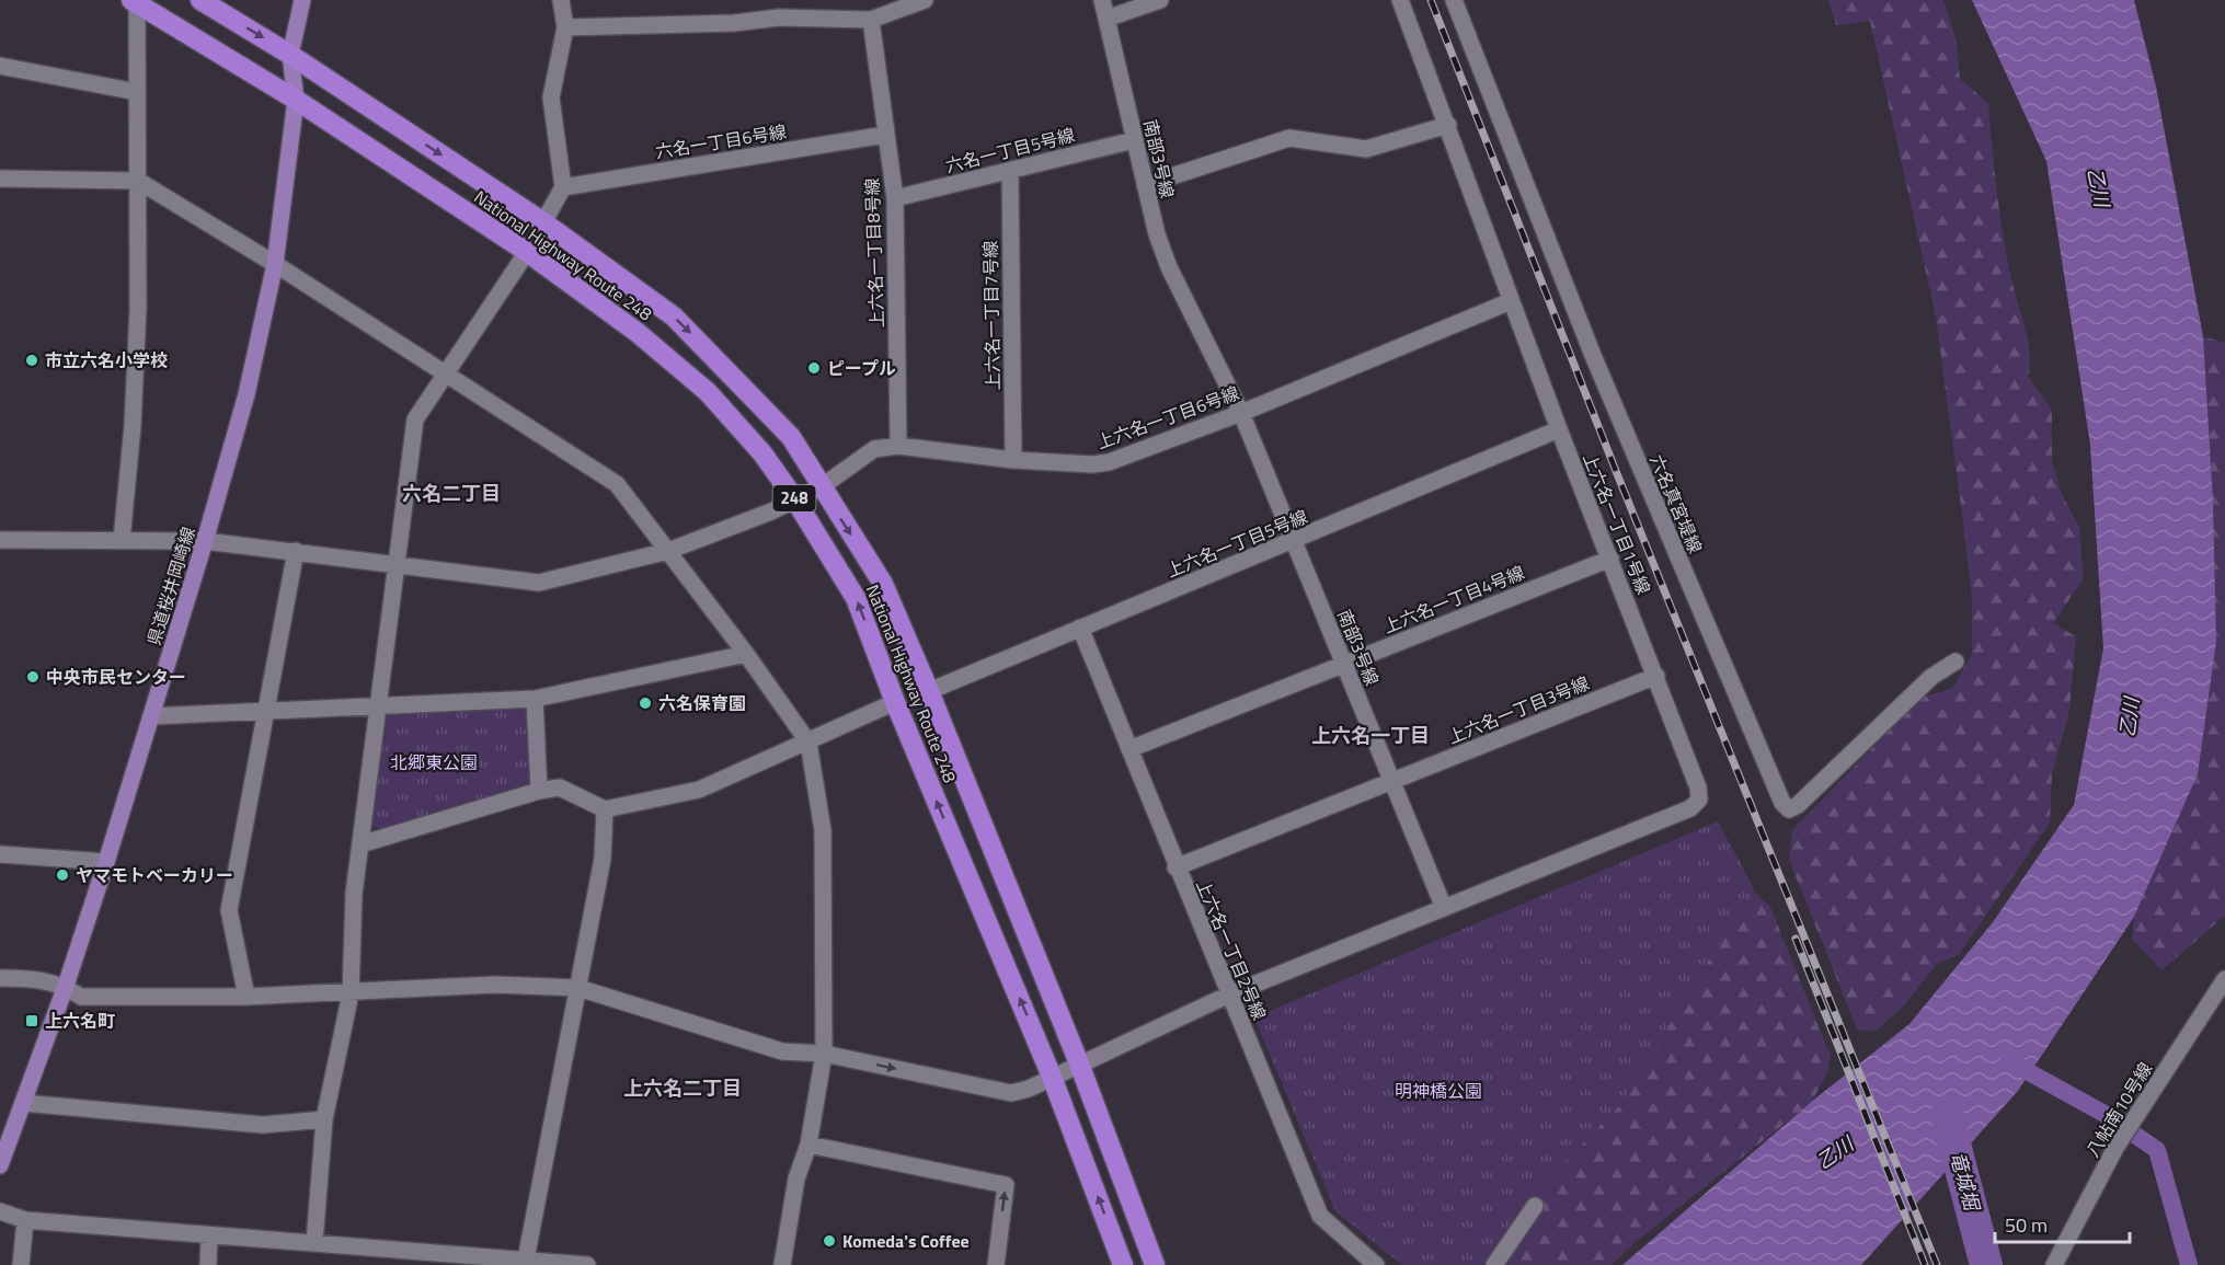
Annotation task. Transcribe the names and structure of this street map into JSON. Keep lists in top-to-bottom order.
{
  "streets": {
    "highway": ["National Highway Route 248", "248"],
    "main road": ["県道桜井岡崎線"],
    "street": [
      "六名一丁目6号線",
      "六名一丁目5号線",
      "南部3号線",
      "上六名一丁目8号線",
      "上六名一丁目7号線",
      "上六名一丁目6号線",
      "六名真宮堤線",
      "上六名一丁目1号線",
      "上六名一丁目5号線",
      "上六名一丁目4号線",
      "上六名一丁目3号線",
      "上六名一丁目2号線",
      "八帖南10号線"
    ]
  },
  "crossings": [
    ["六名一丁目6号線", "上六名一丁目8号線"],
    ["六名一丁目5号線", "南部3号線"],
    ["六名一丁目5号線", "上六名一丁目8号線"],
    ["六名一丁目5号線", "上六名一丁目7号線"],
    ["南部3号線", "上六名一丁目6号線"],
    ["南部3号線", "上六名一丁目1号線"],
    ["南部3号線", "上六名一丁目5号線"],
    ["南部3号線", "上六名一丁目4号線"],
    ["南部3号線", "上六名一丁目3号線"],
    ["上六名一丁目8号線", "上六名一丁目6号線"],
    ["National Highway Route 248", "上六名一丁目6号線"],
    ["National Highway Route 248", "上六名一丁目5号線"],
    ["National Highway Route 248", "県道桜井岡崎線"],
    ["上六名一丁目7号線", "上六名一丁目6号線"],
    ["上六名一丁目6号線", "上六名一丁目1号線"],
    ["上六名一丁目6号線", "県道桜井岡崎線"],
    ["上六名一丁目1号線", "上六名一丁目5号線"],
    ["上六名一丁目1号線", "上六名一丁目4号線"],
    ["上六名一丁目1号線", "上六名一丁目3号線"],
    ["上六名一丁目5号線", "上六名一丁目2号線"],
    ["上六名一丁目4号線", "上六名一丁目2号線"],
    ["上六名一丁目3号線", "上六名一丁目2号線"]
  ],
  "districts": ["六名二丁目", "上六名一丁目", "上六名二丁目"],
  "water": ["乙川", "竜城堀"],
  "parks": ["北郷東公園", "明神橋公園"],
  "places": {
    "other": [
      "市立六名小学校",
      "ピープル",
      "中央市民センター",
      "六名保育園",
      "ヤマモトベーカリー",
      "Komeda's Coffee"
    ],
    "transit": ["上六名町"]
  },
  "scale_bar": "50 m"
}
